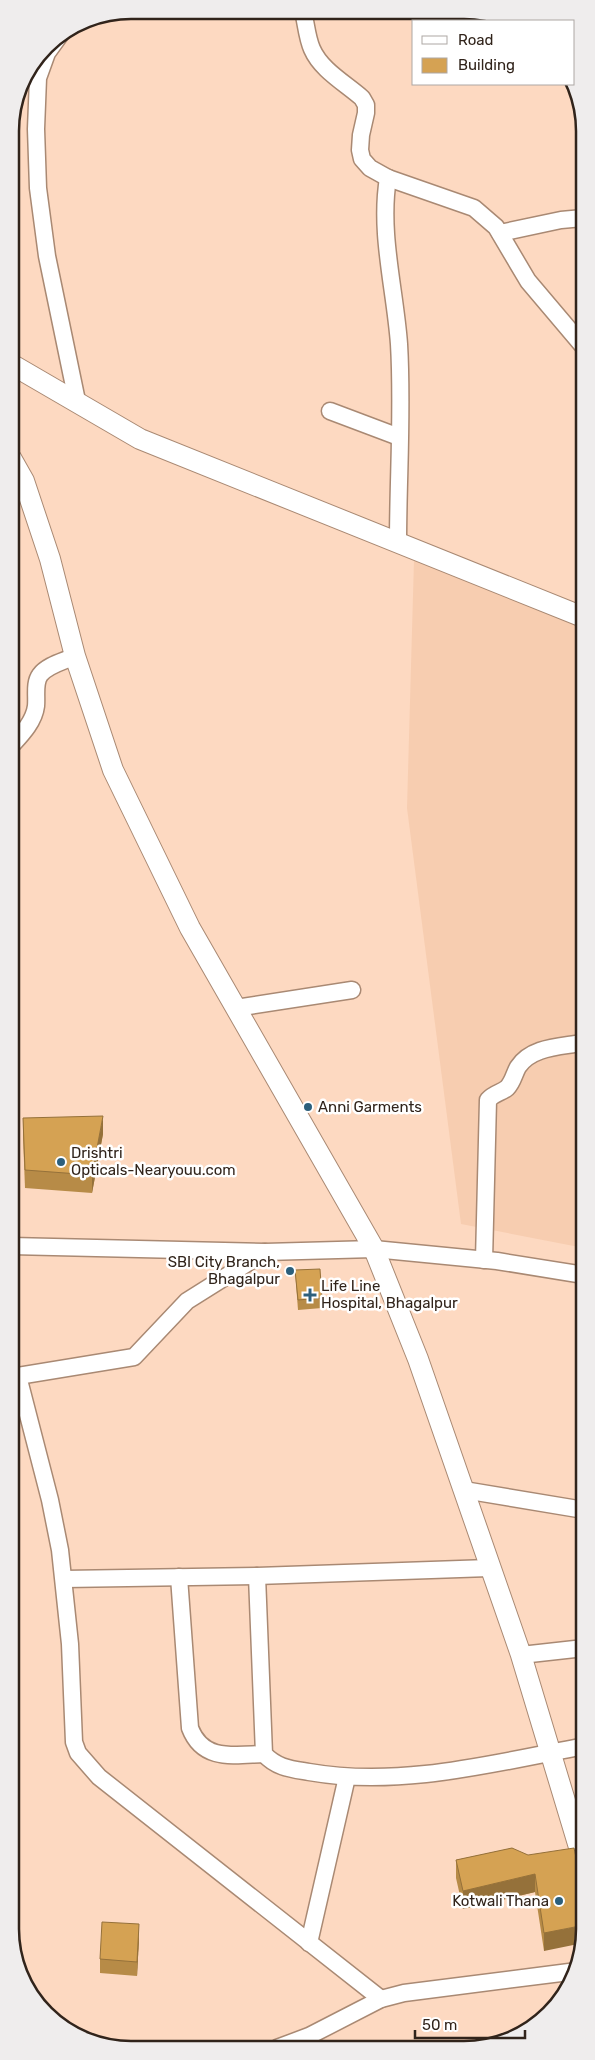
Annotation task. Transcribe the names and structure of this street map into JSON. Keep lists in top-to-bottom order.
{
  "places": {
    "other": [
      "Anni Garments",
      "Drishtri Opticals-Nearyouu.com",
      "SBI City Branch, Bhagalpur",
      "Kotwali Thana"
    ],
    "health": ["Life Line Hospital, Bhagalpur"]
  },
  "legend": ["Road", "Building"],
  "scale_bar": "50 m"
}
